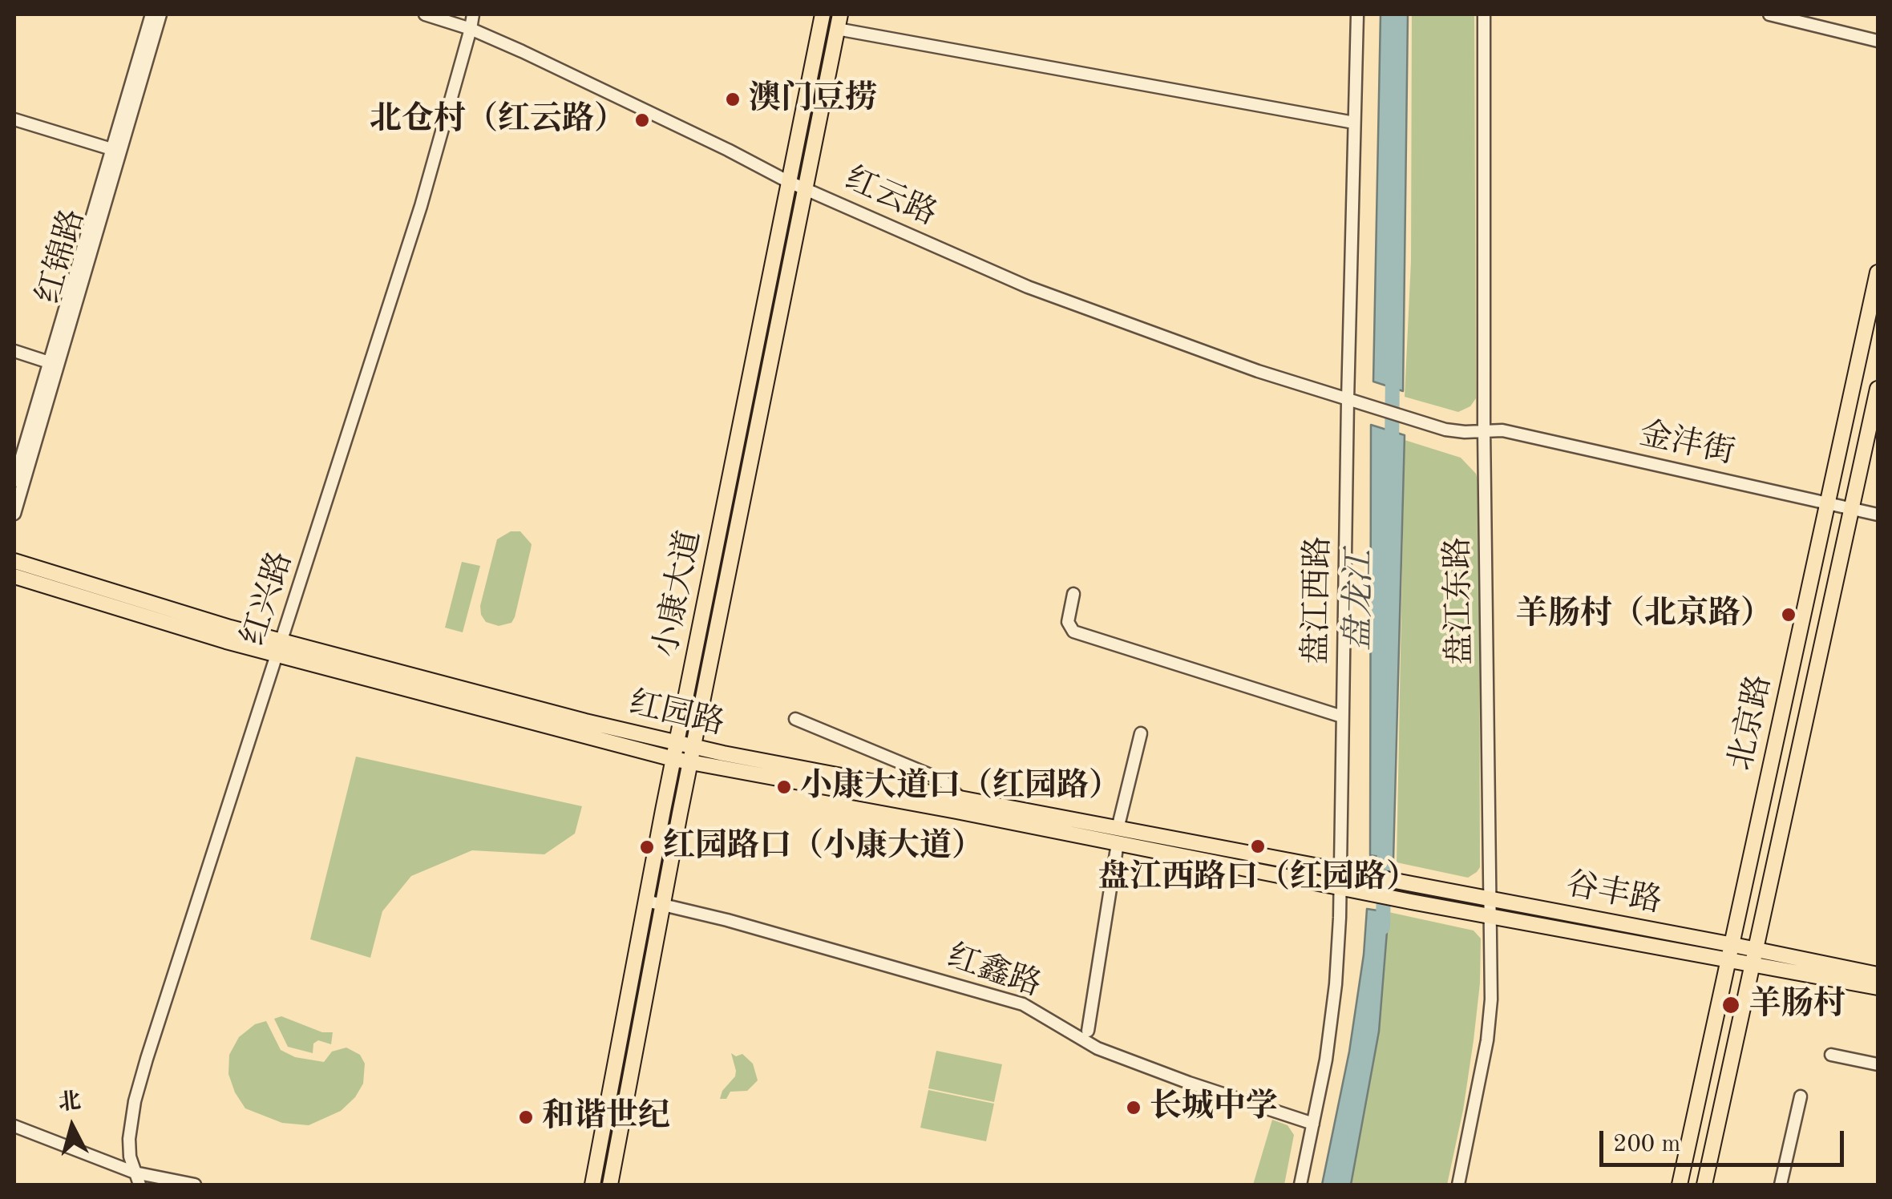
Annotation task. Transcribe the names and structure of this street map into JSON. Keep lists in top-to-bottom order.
{
  "streets": {
    "main road": [
      "小康大道",
      "红园路",
      "北京路",
      "谷丰路"
    ],
    "street": [
      "红云路",
      "红锦路",
      "金沣街",
      "红兴路",
      "盘江西路",
      "盘江东路",
      "红鑫路"
    ]
  },
  "crossings": [
    ["红云路", "金沣街"],
    ["红云路", "小康大道"],
    ["红云路", "红兴路"],
    ["红云路", "盘江西路"],
    ["金沣街", "盘江东路"],
    ["金沣街", "北京路"],
    ["小康大道", "红园路"],
    ["小康大道", "红鑫路"],
    ["红兴路", "红园路"],
    ["盘江西路", "红园路"],
    ["盘江西路", "谷丰路"],
    ["盘江西路", "红鑫路"],
    ["盘江东路", "谷丰路"],
    ["红园路", "谷丰路"],
    ["北京路", "谷丰路"]
  ],
  "water": ["盘龙江"],
  "places": [
    "澳门豆捞",
    "北仓村（红云路）",
    "羊肠村（北京路）",
    "小康大道口（红园路）",
    "盘江西路口（红园路）",
    "红园路口（小康大道）",
    "羊肠村",
    "长城中学",
    "和谐世纪"
  ],
  "scale_bar": "200 m",
  "north": "top"
}
